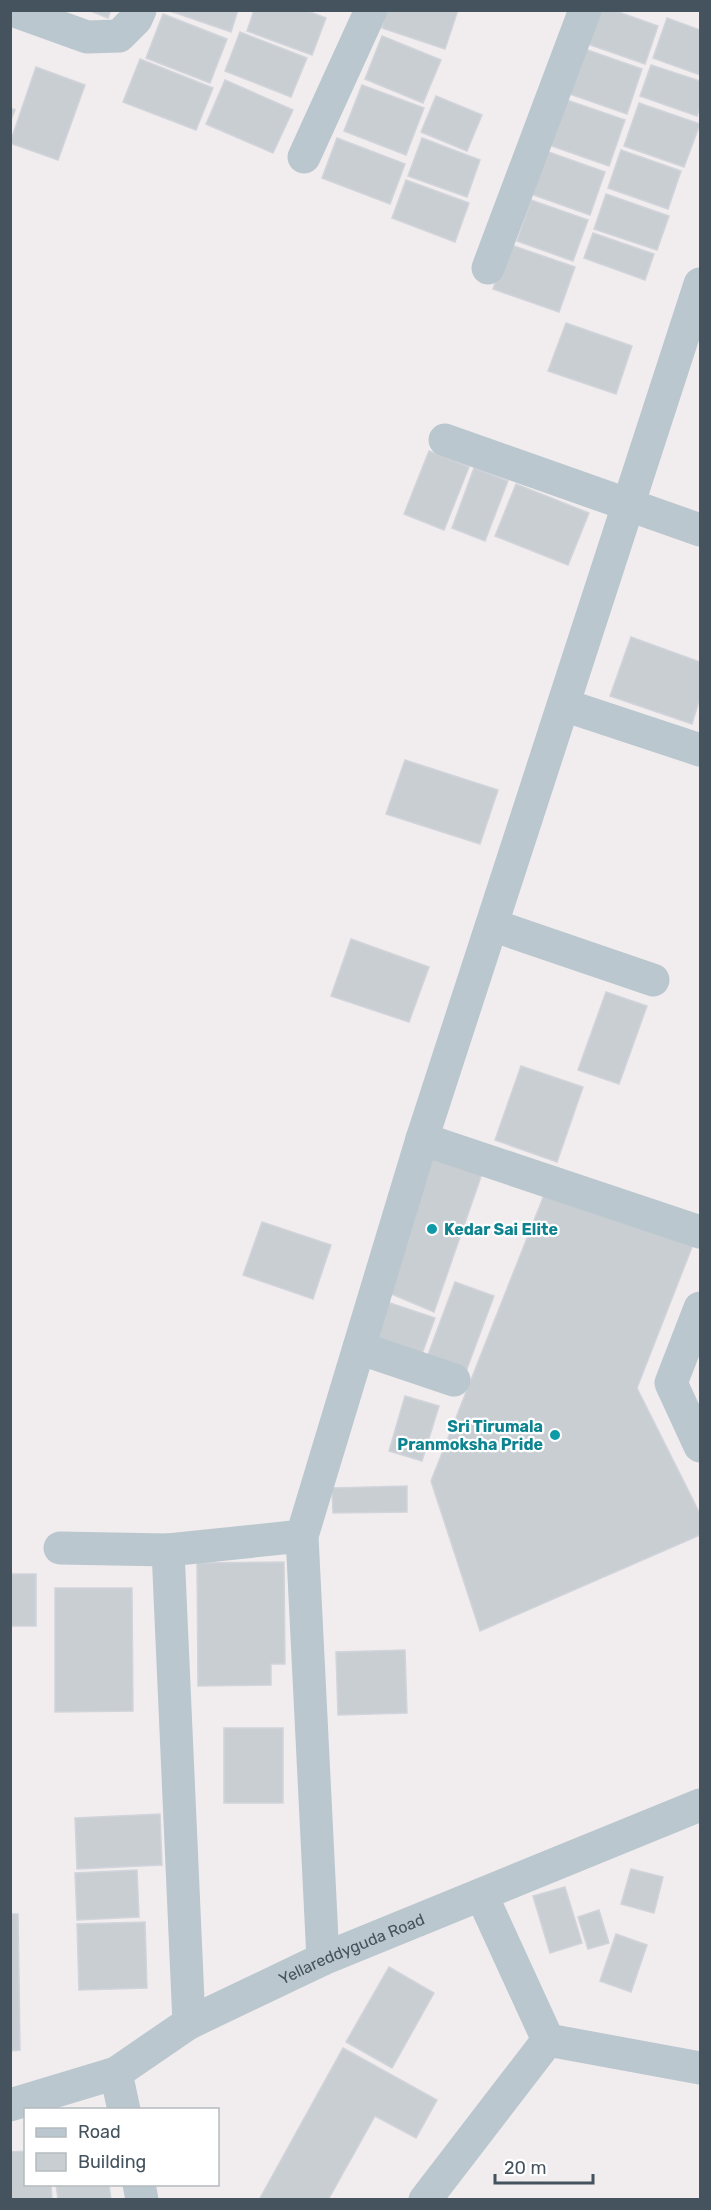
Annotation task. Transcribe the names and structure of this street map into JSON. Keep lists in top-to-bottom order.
{
  "streets": {
    "street": ["Yellareddyguda Road"]
  },
  "places": ["Kedar Sai Elite", "Sri Tirumala Pranmoksha Pride"],
  "legend": ["Road", "Building"],
  "scale_bar": "20 m"
}
